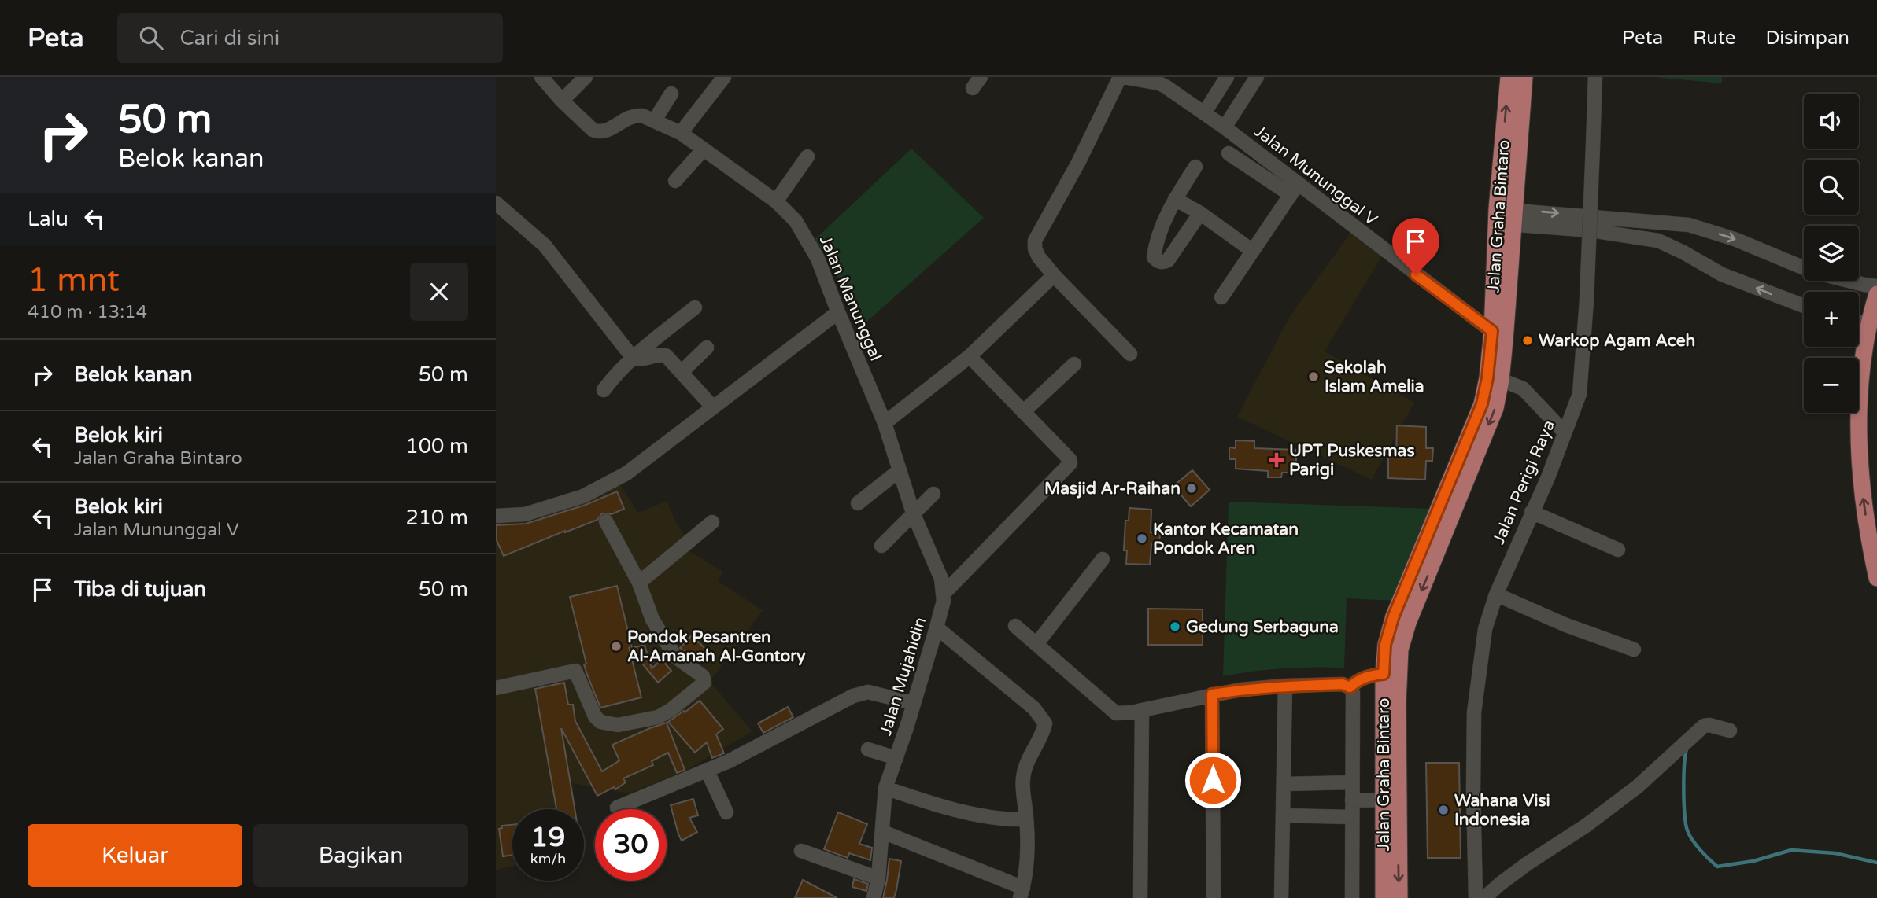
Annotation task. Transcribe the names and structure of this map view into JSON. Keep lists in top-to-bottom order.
{
  "streets": {
    "main road": ["Jalan Graha Bintaro"],
    "street": [
      "Jalan Mununggal V",
      "Jalan Manunggal",
      "Jalan Perigi Raya",
      "Jalan Mujahidin"
    ]
  },
  "crossings": [
    ["Jalan Mununggal V", "Jalan Graha Bintaro"],
    ["Jalan Manunggal", "Jalan Mujahidin"]
  ],
  "places": {
    "other": [
      "Warkop Agam Aceh",
      "Sekolah Islam Amelia",
      "Masjid Ar-Raihan",
      "Kantor Kecamatan Pondok Aren",
      "Gedung Serbaguna",
      "Pondok Pesantren Al-Amanah Al-Gontory",
      "Wahana Visi Indonesia"
    ],
    "health": ["UPT Puskesmas Parigi"]
  },
  "page": {
    "header": "Peta",
    "search": "Cari di sini",
    "nav": ["Peta", "Rute", "Disimpan"],
    "turn": ["50 m", "Belok kanan"],
    "map_buttons": ["+", "−"],
    "then": "Lalu",
    "heading": ["1 mnt", "410 m · 13:14"],
    "list": [
      {
        "name": "Belok kanan",
        "value": "50 m"
      },
      {
        "name": "Belok kiri",
        "note": "Jalan Graha Bintaro",
        "value": "100 m"
      },
      {
        "name": "Belok kiri",
        "note": "Jalan Mununggal V",
        "value": "210 m"
      },
      {
        "name": "Tiba di tujuan",
        "value": "50 m"
      }
    ],
    "speed": "19 km/h",
    "limit": "30",
    "buttons": ["Keluar", "Bagikan"]
  }
}
